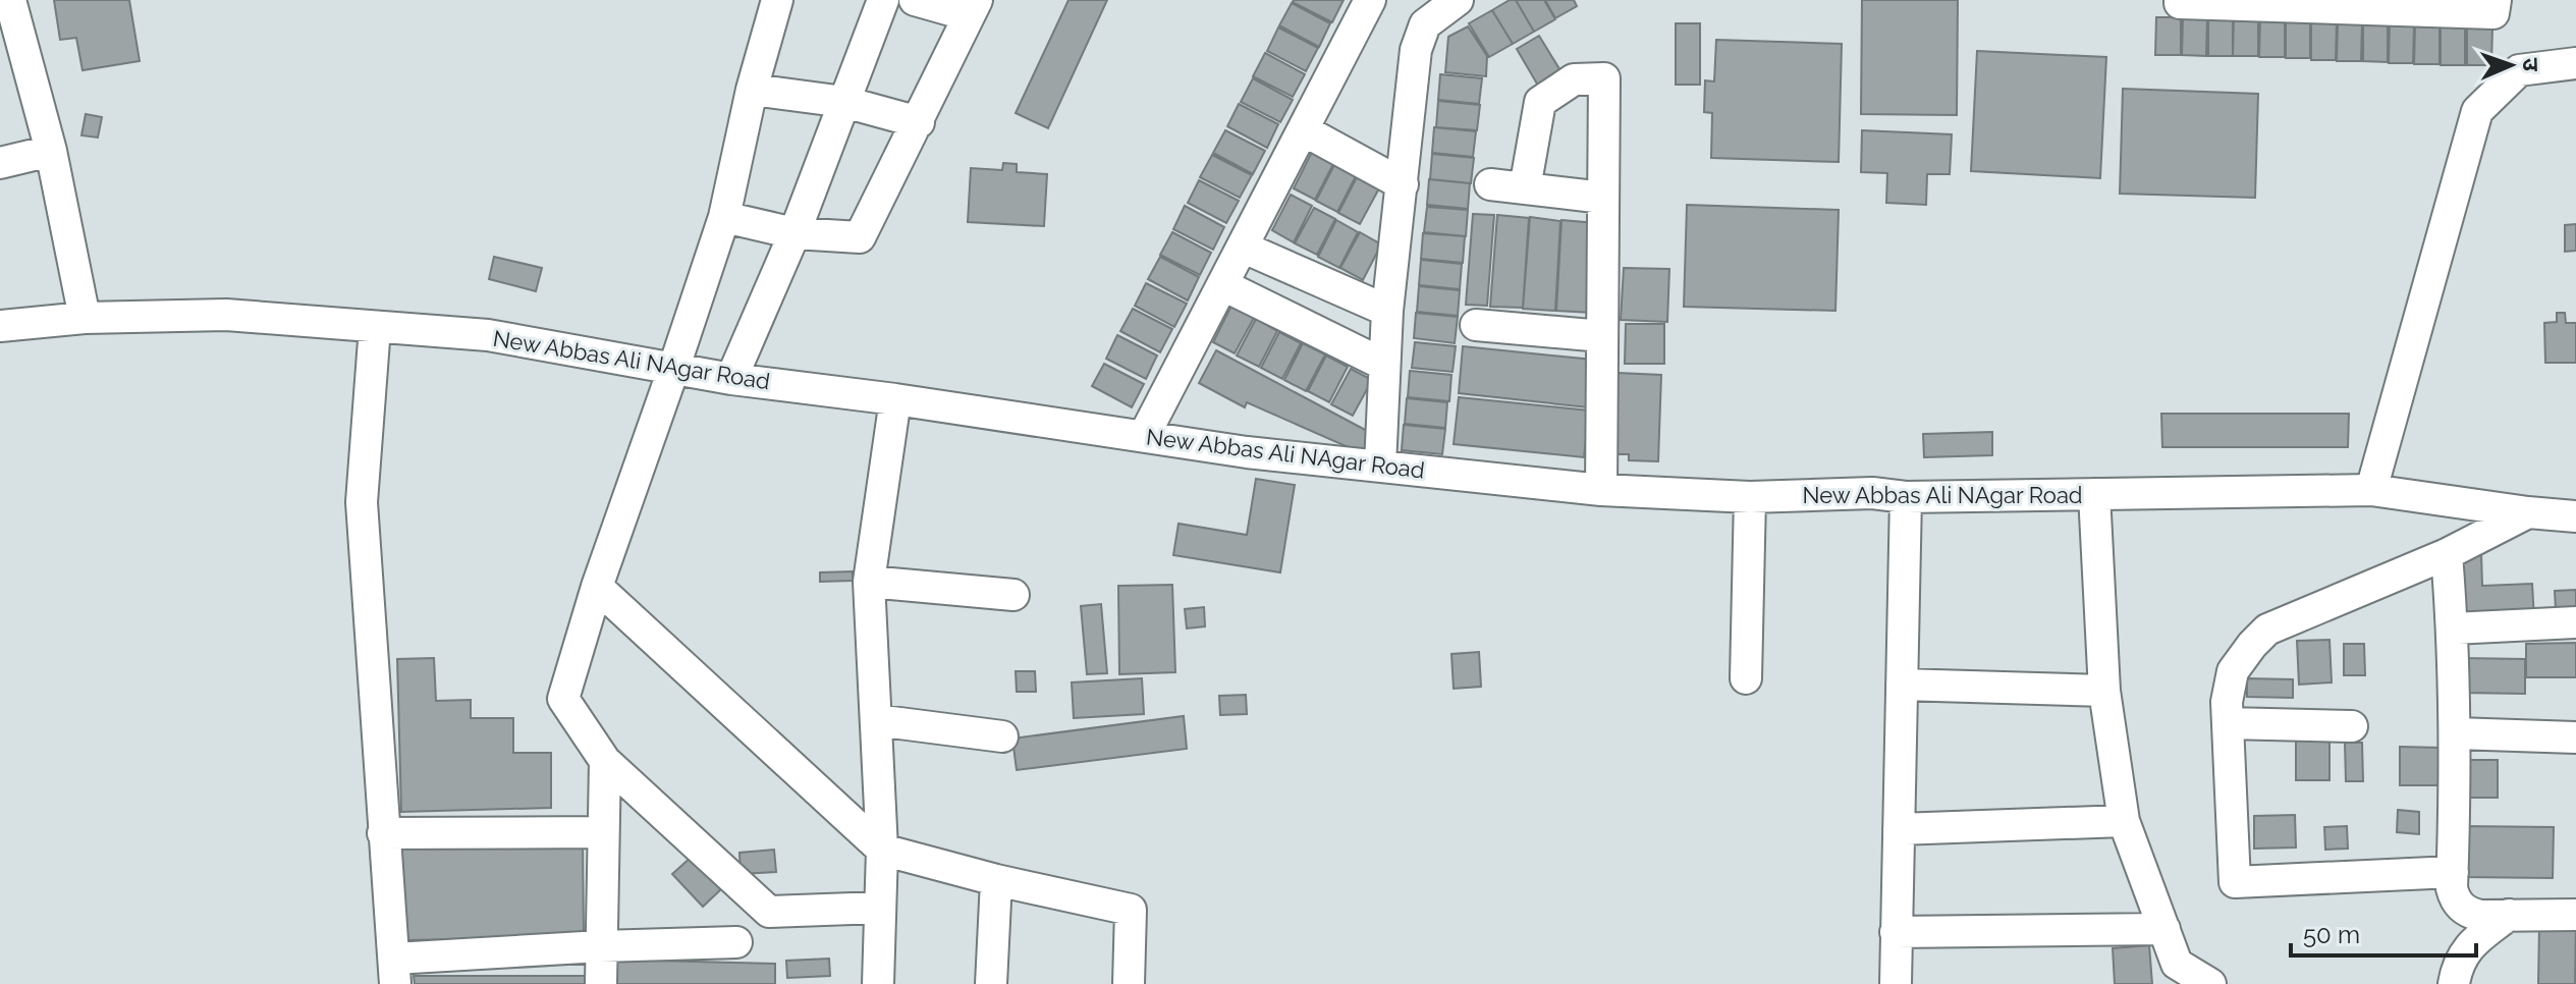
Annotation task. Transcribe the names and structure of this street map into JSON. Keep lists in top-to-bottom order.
{
  "streets": {
    "street": ["New Abbas Ali NAgar Road"]
  },
  "scale_bar": "50 m",
  "north": "right"
}
